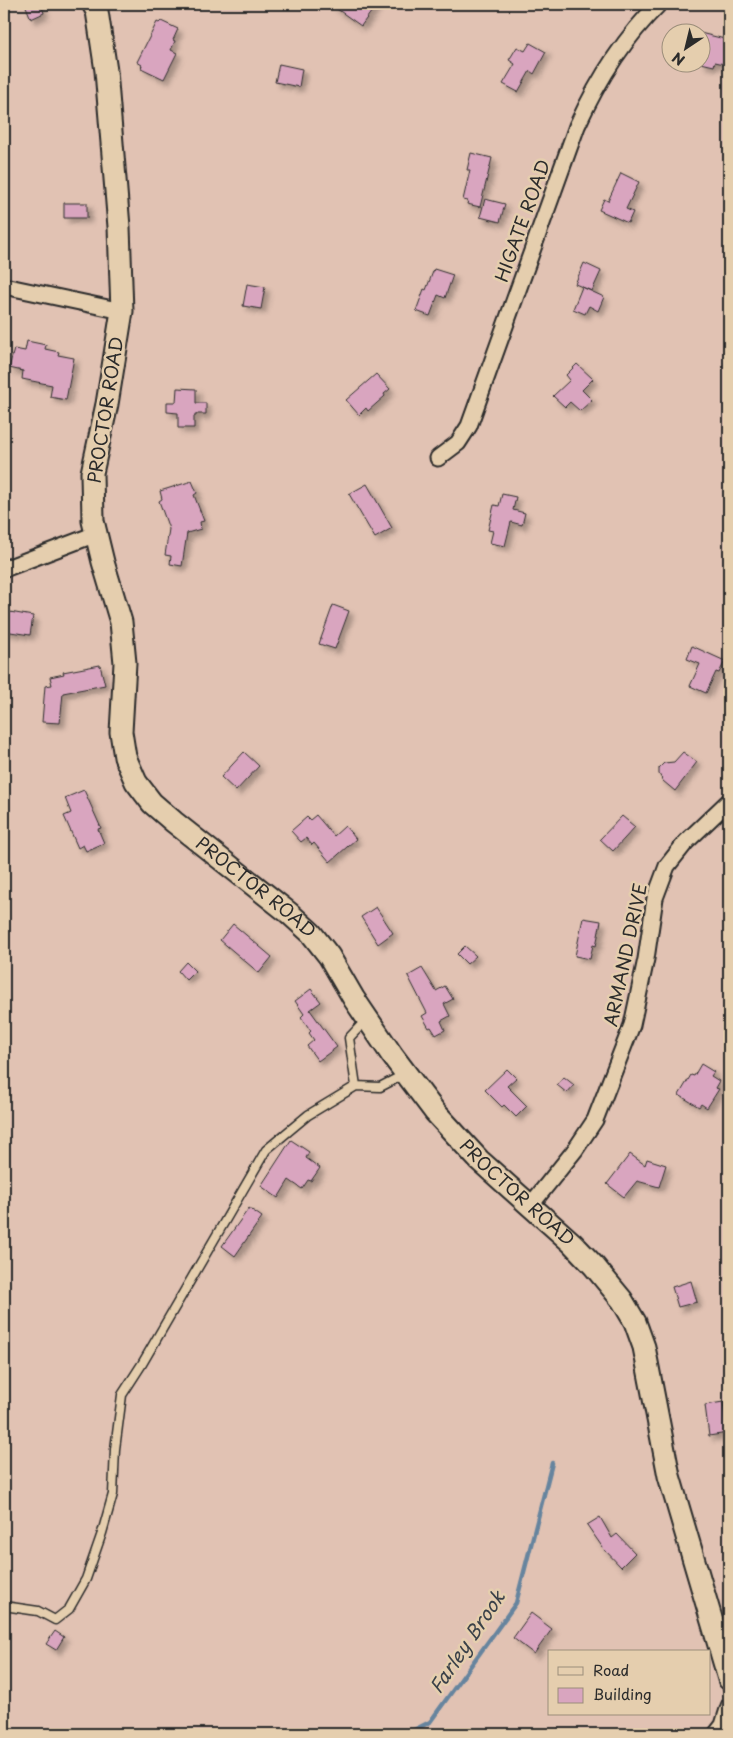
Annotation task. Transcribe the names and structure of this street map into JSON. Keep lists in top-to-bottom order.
{
  "streets": {
    "main road": ["PROCTOR ROAD"],
    "street": ["HIGATE ROAD", "ARMAND DRIVE"]
  },
  "crossings": [
    ["PROCTOR ROAD", "ARMAND DRIVE"]
  ],
  "water": ["Farley Brook"],
  "legend": ["Road", "Building"],
  "north": "bottom left"
}
